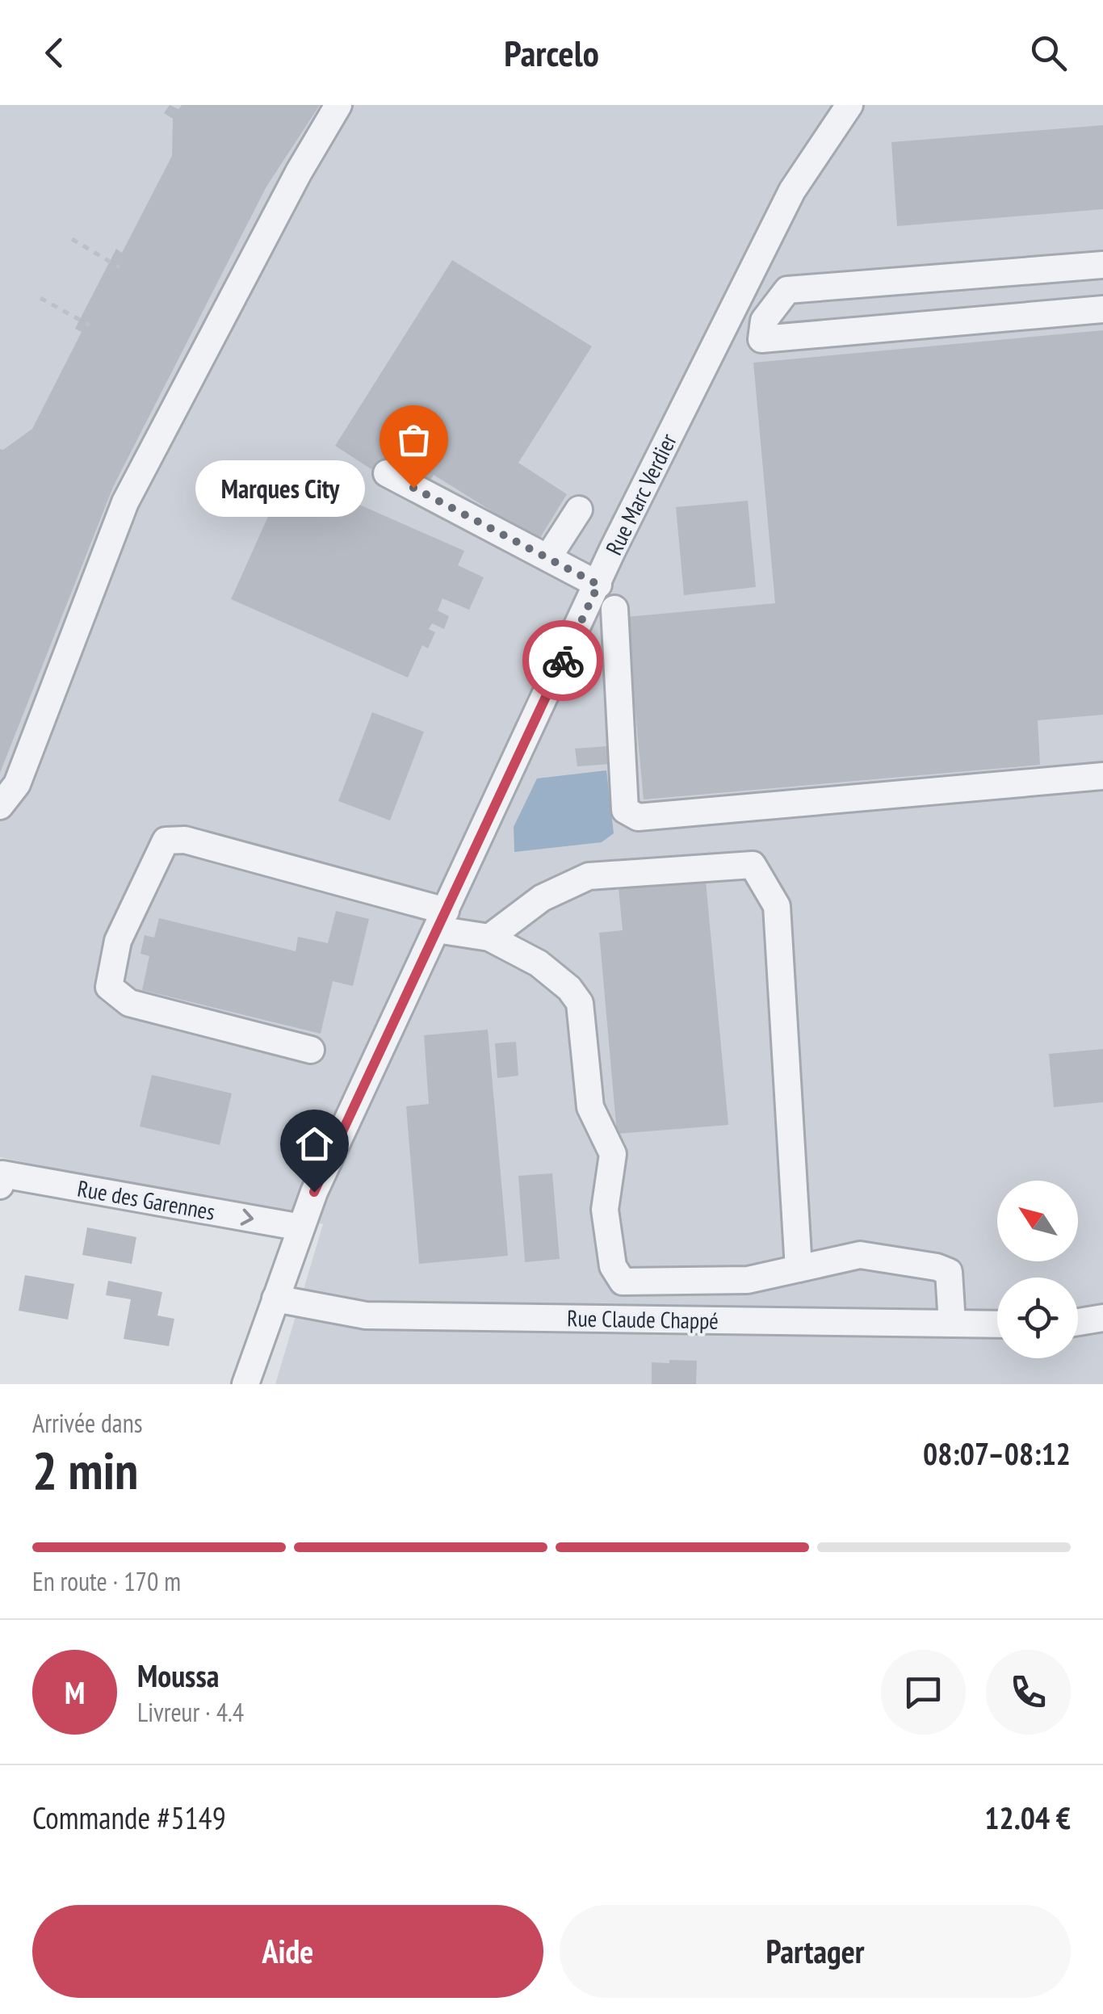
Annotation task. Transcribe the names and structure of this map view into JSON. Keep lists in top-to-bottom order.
{
  "streets": {
    "street": ["Rue Marc Verdier", "Rue des Garennes", "Rue Claude Chappé"]
  },
  "crossings": [
    ["Rue Marc Verdier", "Rue des Garennes"],
    ["Rue Marc Verdier", "Rue Claude Chappé"]
  ],
  "one_way": ["Rue des Garennes"],
  "places": ["Marques City"],
  "north": "top left",
  "page": {
    "header": "Parcelo",
    "bubble": "Marques City",
    "heading": ["2 min", "Arrivée dans", "08:07–08:12"],
    "panel": [
      "Moussa",
      "Livreur · 4.4",
      "Commande #5149",
      "12.04 €"
    ],
    "bar": "En route · 170 m",
    "round": "M",
    "buttons": ["Aide", "Partager"]
  }
}
